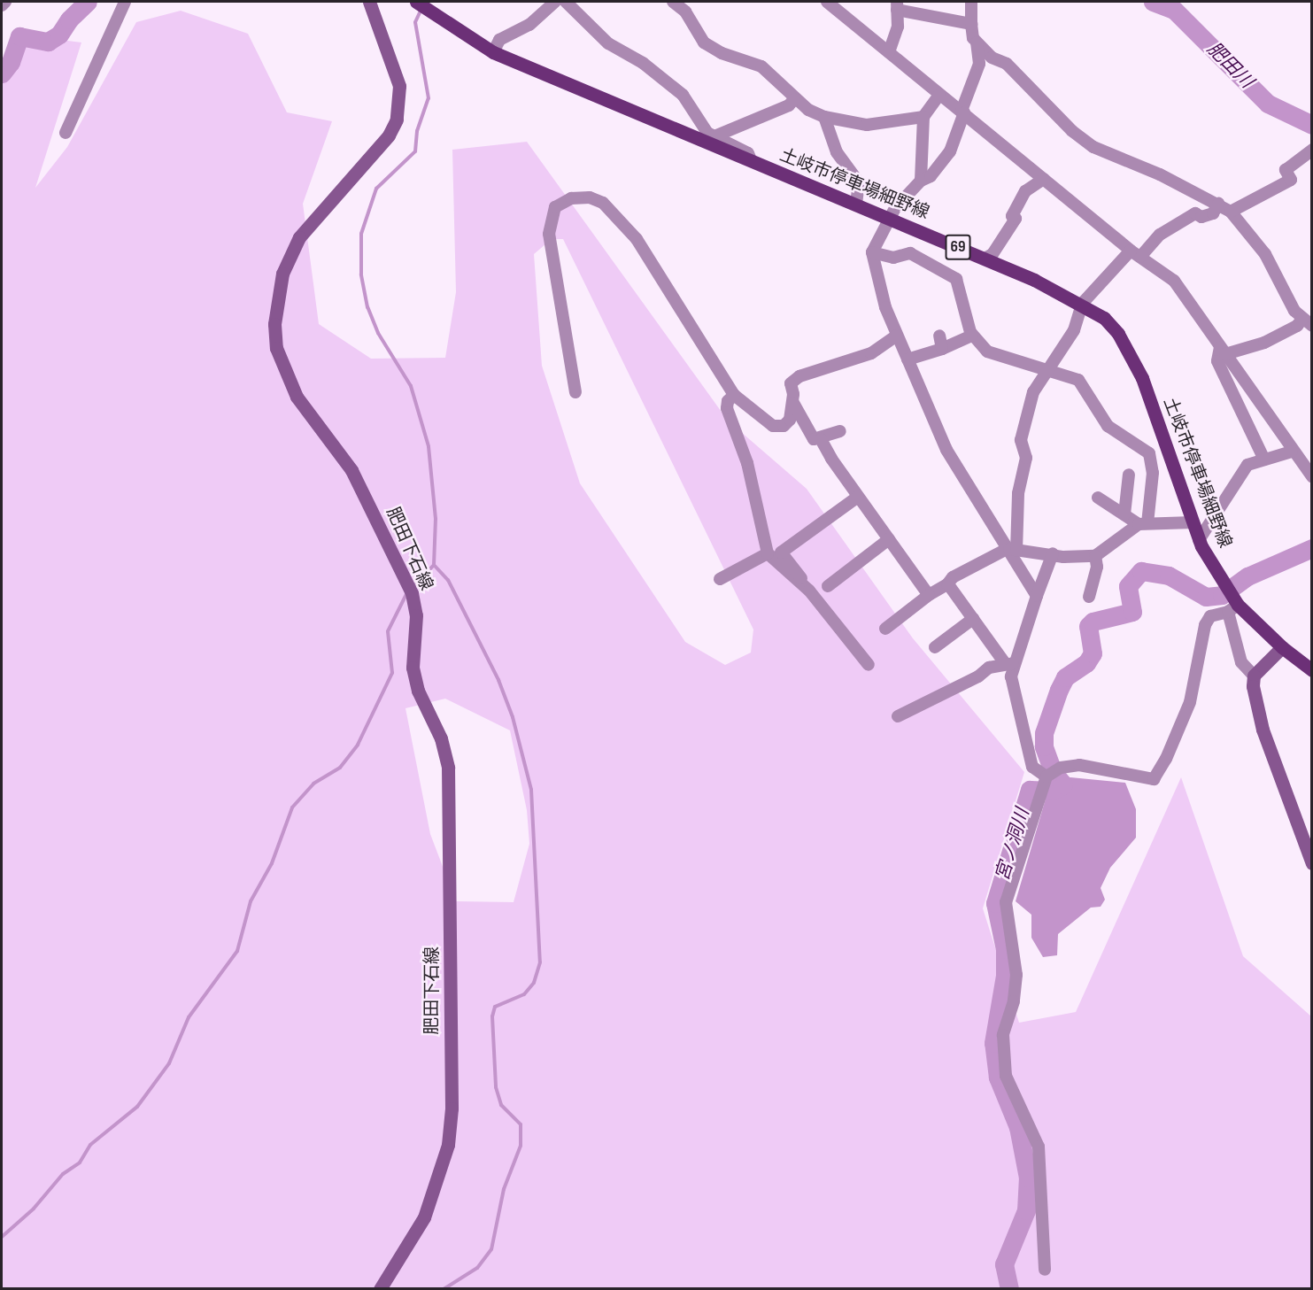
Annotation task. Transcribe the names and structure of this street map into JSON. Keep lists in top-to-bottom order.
{
  "streets": {
    "main road": ["土岐市停車場細野線", "69", "肥田下石線"]
  },
  "water": ["肥田川", "宮ノ洞川"]
}
